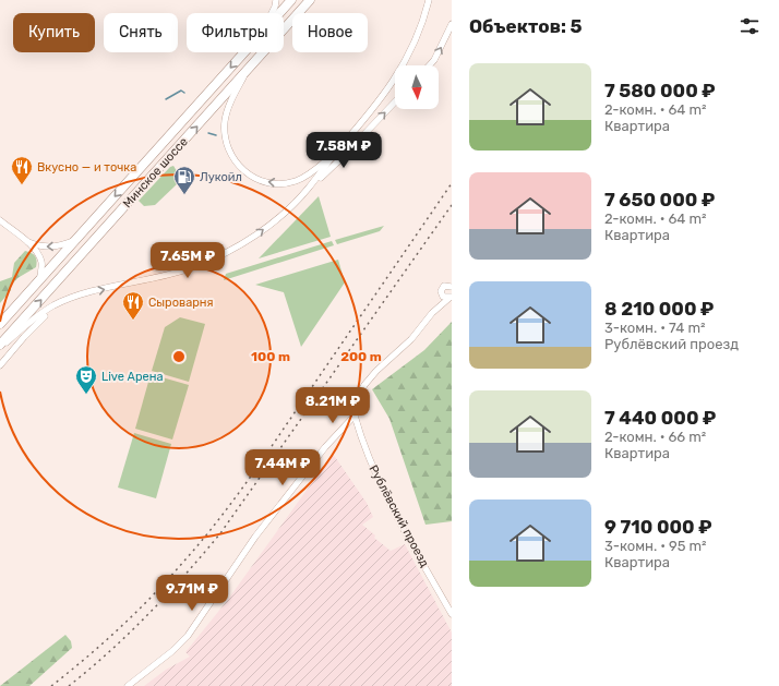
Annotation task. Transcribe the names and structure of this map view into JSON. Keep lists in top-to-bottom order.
{
  "streets": {
    "highway": ["Минское шоссе"],
    "street": ["Рублёвский проезд"]
  },
  "places": {
    "restaurant": ["Вкусно — и точка", "Сыроварня"],
    "fuel station": ["Лукойл"],
    "theatre": ["Live Арена"]
  },
  "north": "bottom",
  "page": {
    "heading": "Объектов: 5",
    "chip": [
      "Купить",
      "Снять",
      "Фильтры",
      "Новое"
    ],
    "list": [
      {
        "name": "7 580 000 ₽",
        "note": "2-комн. · 64 m² · Квартира"
      },
      {
        "name": "7 650 000 ₽",
        "note": "2-комн. · 64 m² · Квартира"
      },
      {
        "name": "8 210 000 ₽",
        "note": "3-комн. · 74 m² · Рублёвский проезд"
      },
      {
        "name": "7 440 000 ₽",
        "note": "2-комн. · 66 m² · Квартира"
      },
      {
        "name": "9 710 000 ₽",
        "note": "3-комн. · 95 m² · Квартира"
      }
    ],
    "price": [
      "7.58M ₽",
      "7.65M ₽",
      "8.21M ₽",
      "7.44M ₽",
      "9.71M ₽"
    ]
  },
  "rings": ["100 m", "200 m"]
}
